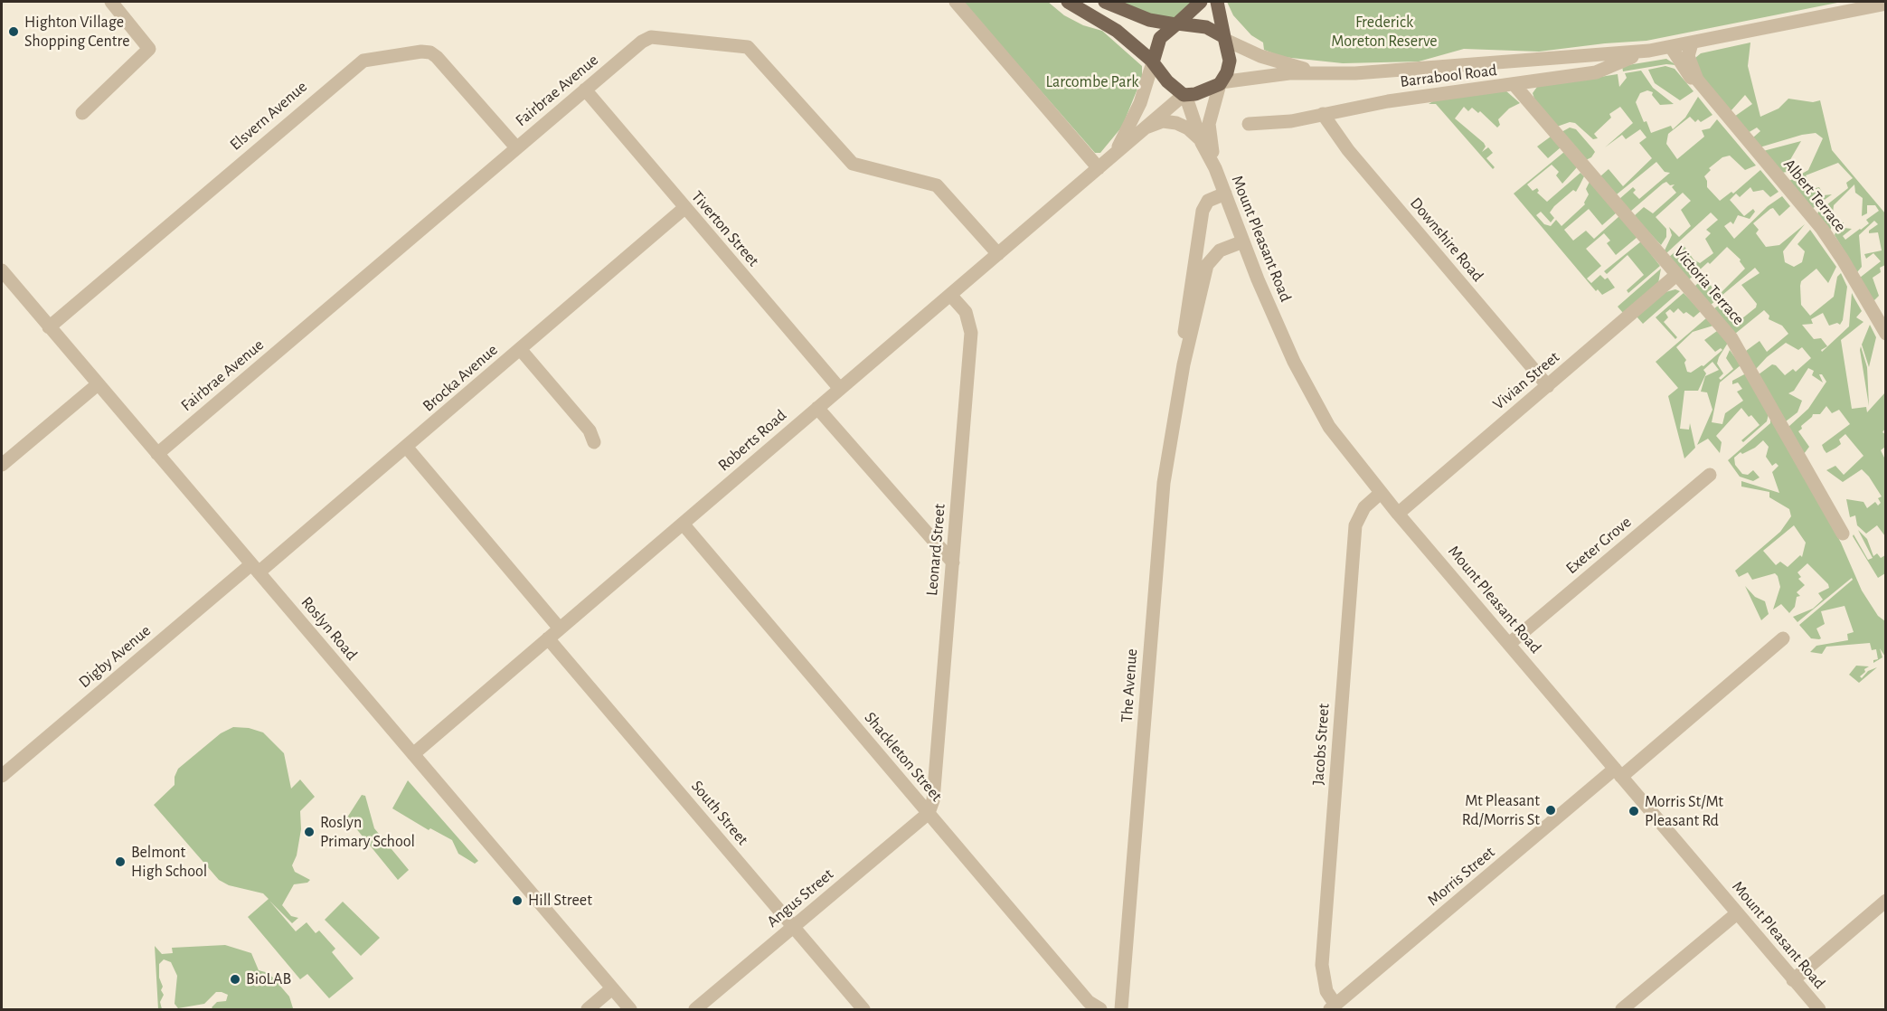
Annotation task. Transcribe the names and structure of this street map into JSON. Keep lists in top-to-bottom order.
{
  "streets": {
    "street": [
      "Barrabool Road",
      "Fairbrae Avenue",
      "Elsvern Avenue",
      "Albert Terrace",
      "Tiverton Street",
      "Mount Pleasant Road",
      "Downshire Road",
      "Victoria Terrace",
      "Brocka Avenue",
      "Vivian Street",
      "Roberts Road",
      "Exeter Grove",
      "Leonard Street",
      "Roslyn Road",
      "Digby Avenue",
      "The Avenue",
      "Jacobs Street",
      "Shackleton Street",
      "South Street",
      "Morris Street",
      "Angus Street"
    ]
  },
  "crossings": [
    ["Barrabool Road", "Albert Terrace"],
    ["Barrabool Road", "Mount Pleasant Road"],
    ["Barrabool Road", "Downshire Road"],
    ["Barrabool Road", "Victoria Terrace"],
    ["Barrabool Road", "Roberts Road"],
    ["Fairbrae Avenue", "Elsvern Avenue"],
    ["Fairbrae Avenue", "Tiverton Street"],
    ["Fairbrae Avenue", "Roberts Road"],
    ["Fairbrae Avenue", "Roslyn Road"],
    ["Elsvern Avenue", "Roslyn Road"],
    ["Tiverton Street", "Brocka Avenue"],
    ["Tiverton Street", "Roberts Road"],
    ["Mount Pleasant Road", "Vivian Street"],
    ["Mount Pleasant Road", "Roberts Road"],
    ["Mount Pleasant Road", "Exeter Grove"],
    ["Mount Pleasant Road", "The Avenue"],
    ["Mount Pleasant Road", "Jacobs Street"],
    ["Mount Pleasant Road", "Morris Street"],
    ["Downshire Road", "Vivian Street"],
    ["Victoria Terrace", "Vivian Street"],
    ["Brocka Avenue", "Roslyn Road"],
    ["Brocka Avenue", "Digby Avenue"],
    ["Roberts Road", "Leonard Street"],
    ["Roberts Road", "Roslyn Road"],
    ["Roberts Road", "Shackleton Street"],
    ["Roberts Road", "South Street"],
    ["Leonard Street", "Shackleton Street"],
    ["Leonard Street", "Angus Street"],
    ["Roslyn Road", "Digby Avenue"],
    ["Jacobs Street", "Morris Street"],
    ["Shackleton Street", "Angus Street"],
    ["South Street", "Angus Street"]
  ],
  "parks": ["Frederick Moreton Reserve", "Larcombe Park"],
  "places": [
    "Highton Village Shopping Centre",
    "Mt Pleasant Rd/Morris St",
    "Morris St/Mt Pleasant Rd",
    "Roslyn Primary School",
    "Belmont High School",
    "Hill Street",
    "BioLAB"
  ]
}
